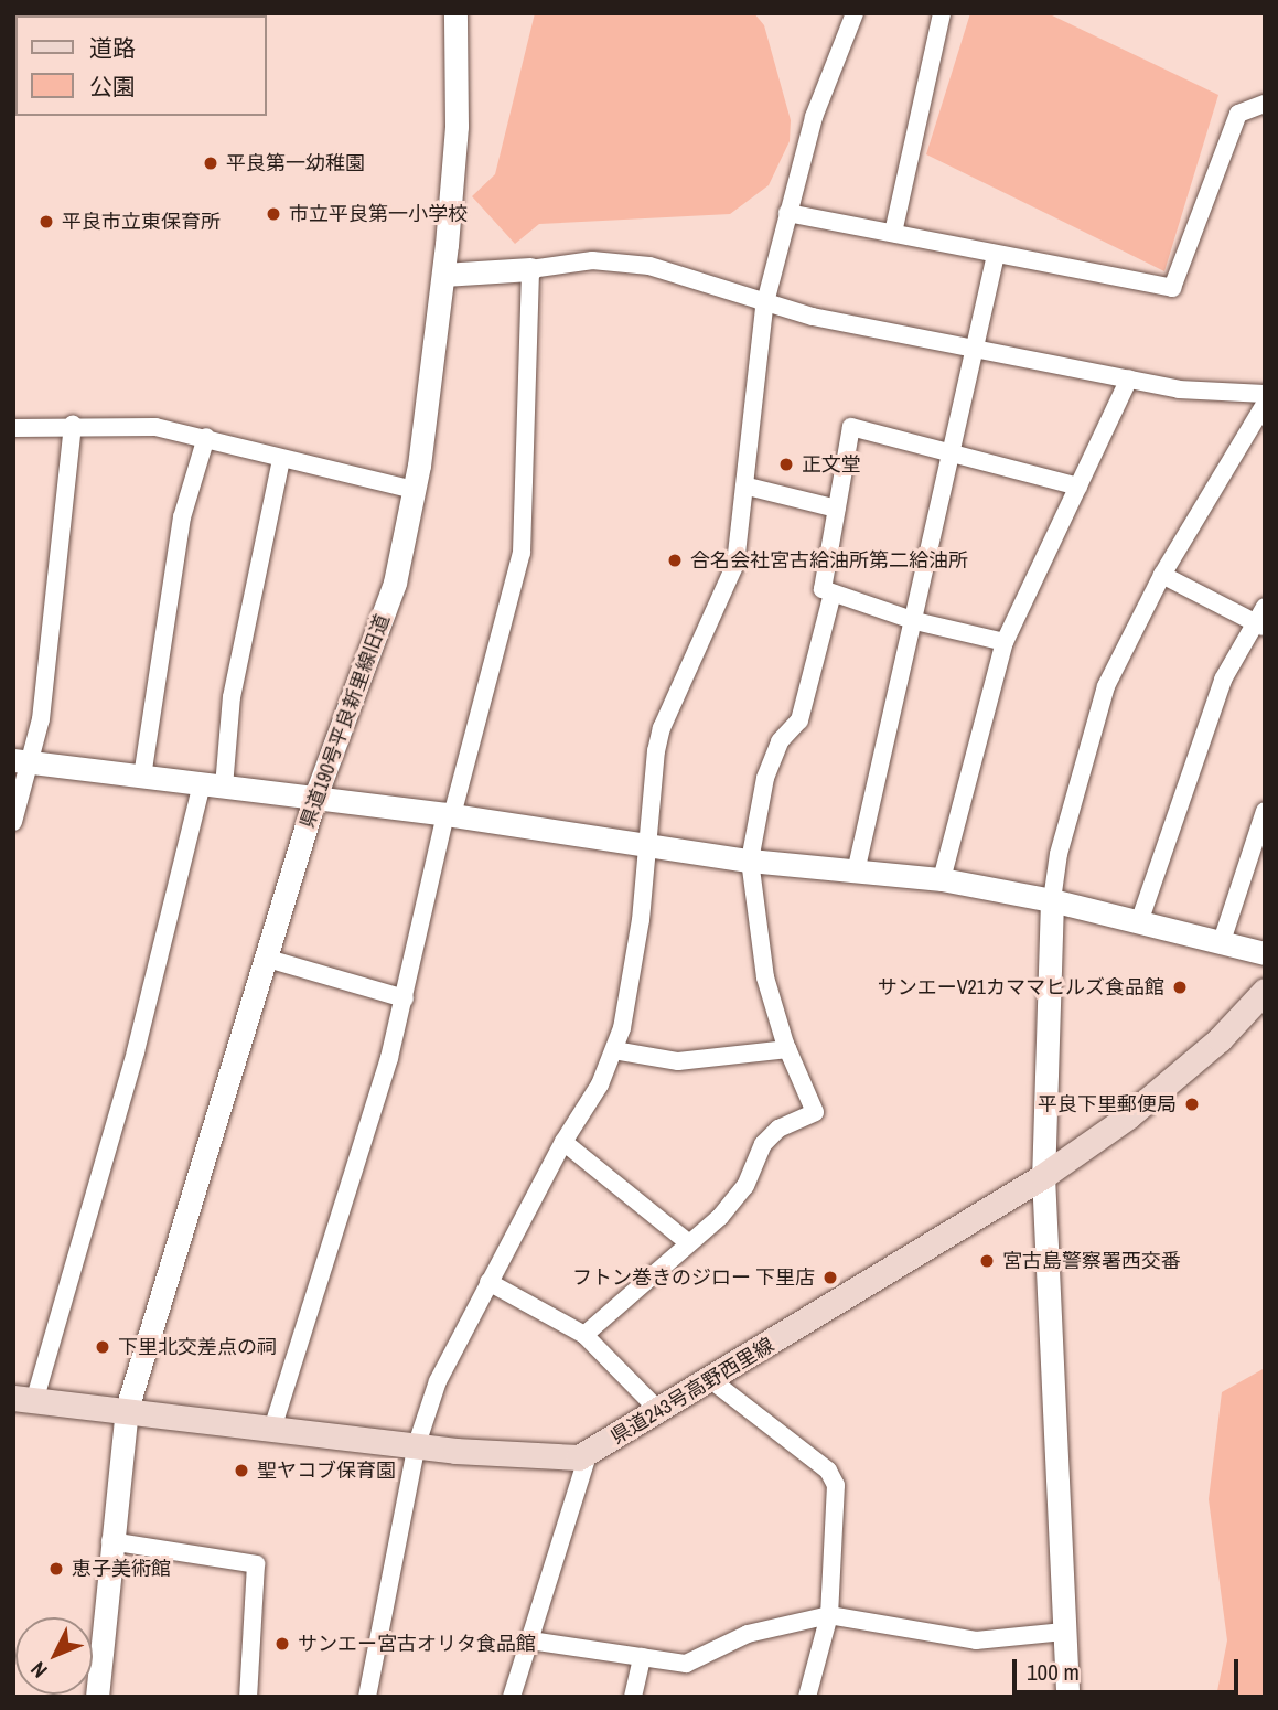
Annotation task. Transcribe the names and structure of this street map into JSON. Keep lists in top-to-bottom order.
{
  "streets": {
    "main road": ["県道243号高野西里線"],
    "street": ["県道190号平良新里線旧道"]
  },
  "crossings": [
    ["県道190号平良新里線旧道", "県道243号高野西里線"]
  ],
  "places": [
    "平良第一幼稚園",
    "市立平良第一小学校",
    "平良市立東保育所",
    "正文堂",
    "合名会社宮古給油所第二給油所",
    "サンエーV21カママヒルズ食品館",
    "平良下里郵便局",
    "宮古島警察署西交番",
    "フトン巻きのジロー 下里店",
    "下里北交差点の祠",
    "聖ヤコブ保育園",
    "恵子美術館",
    "サンエー宮古オリタ食品館"
  ],
  "legend": ["道路", "公園"],
  "scale_bar": "100 m",
  "north": "bottom left"
}
